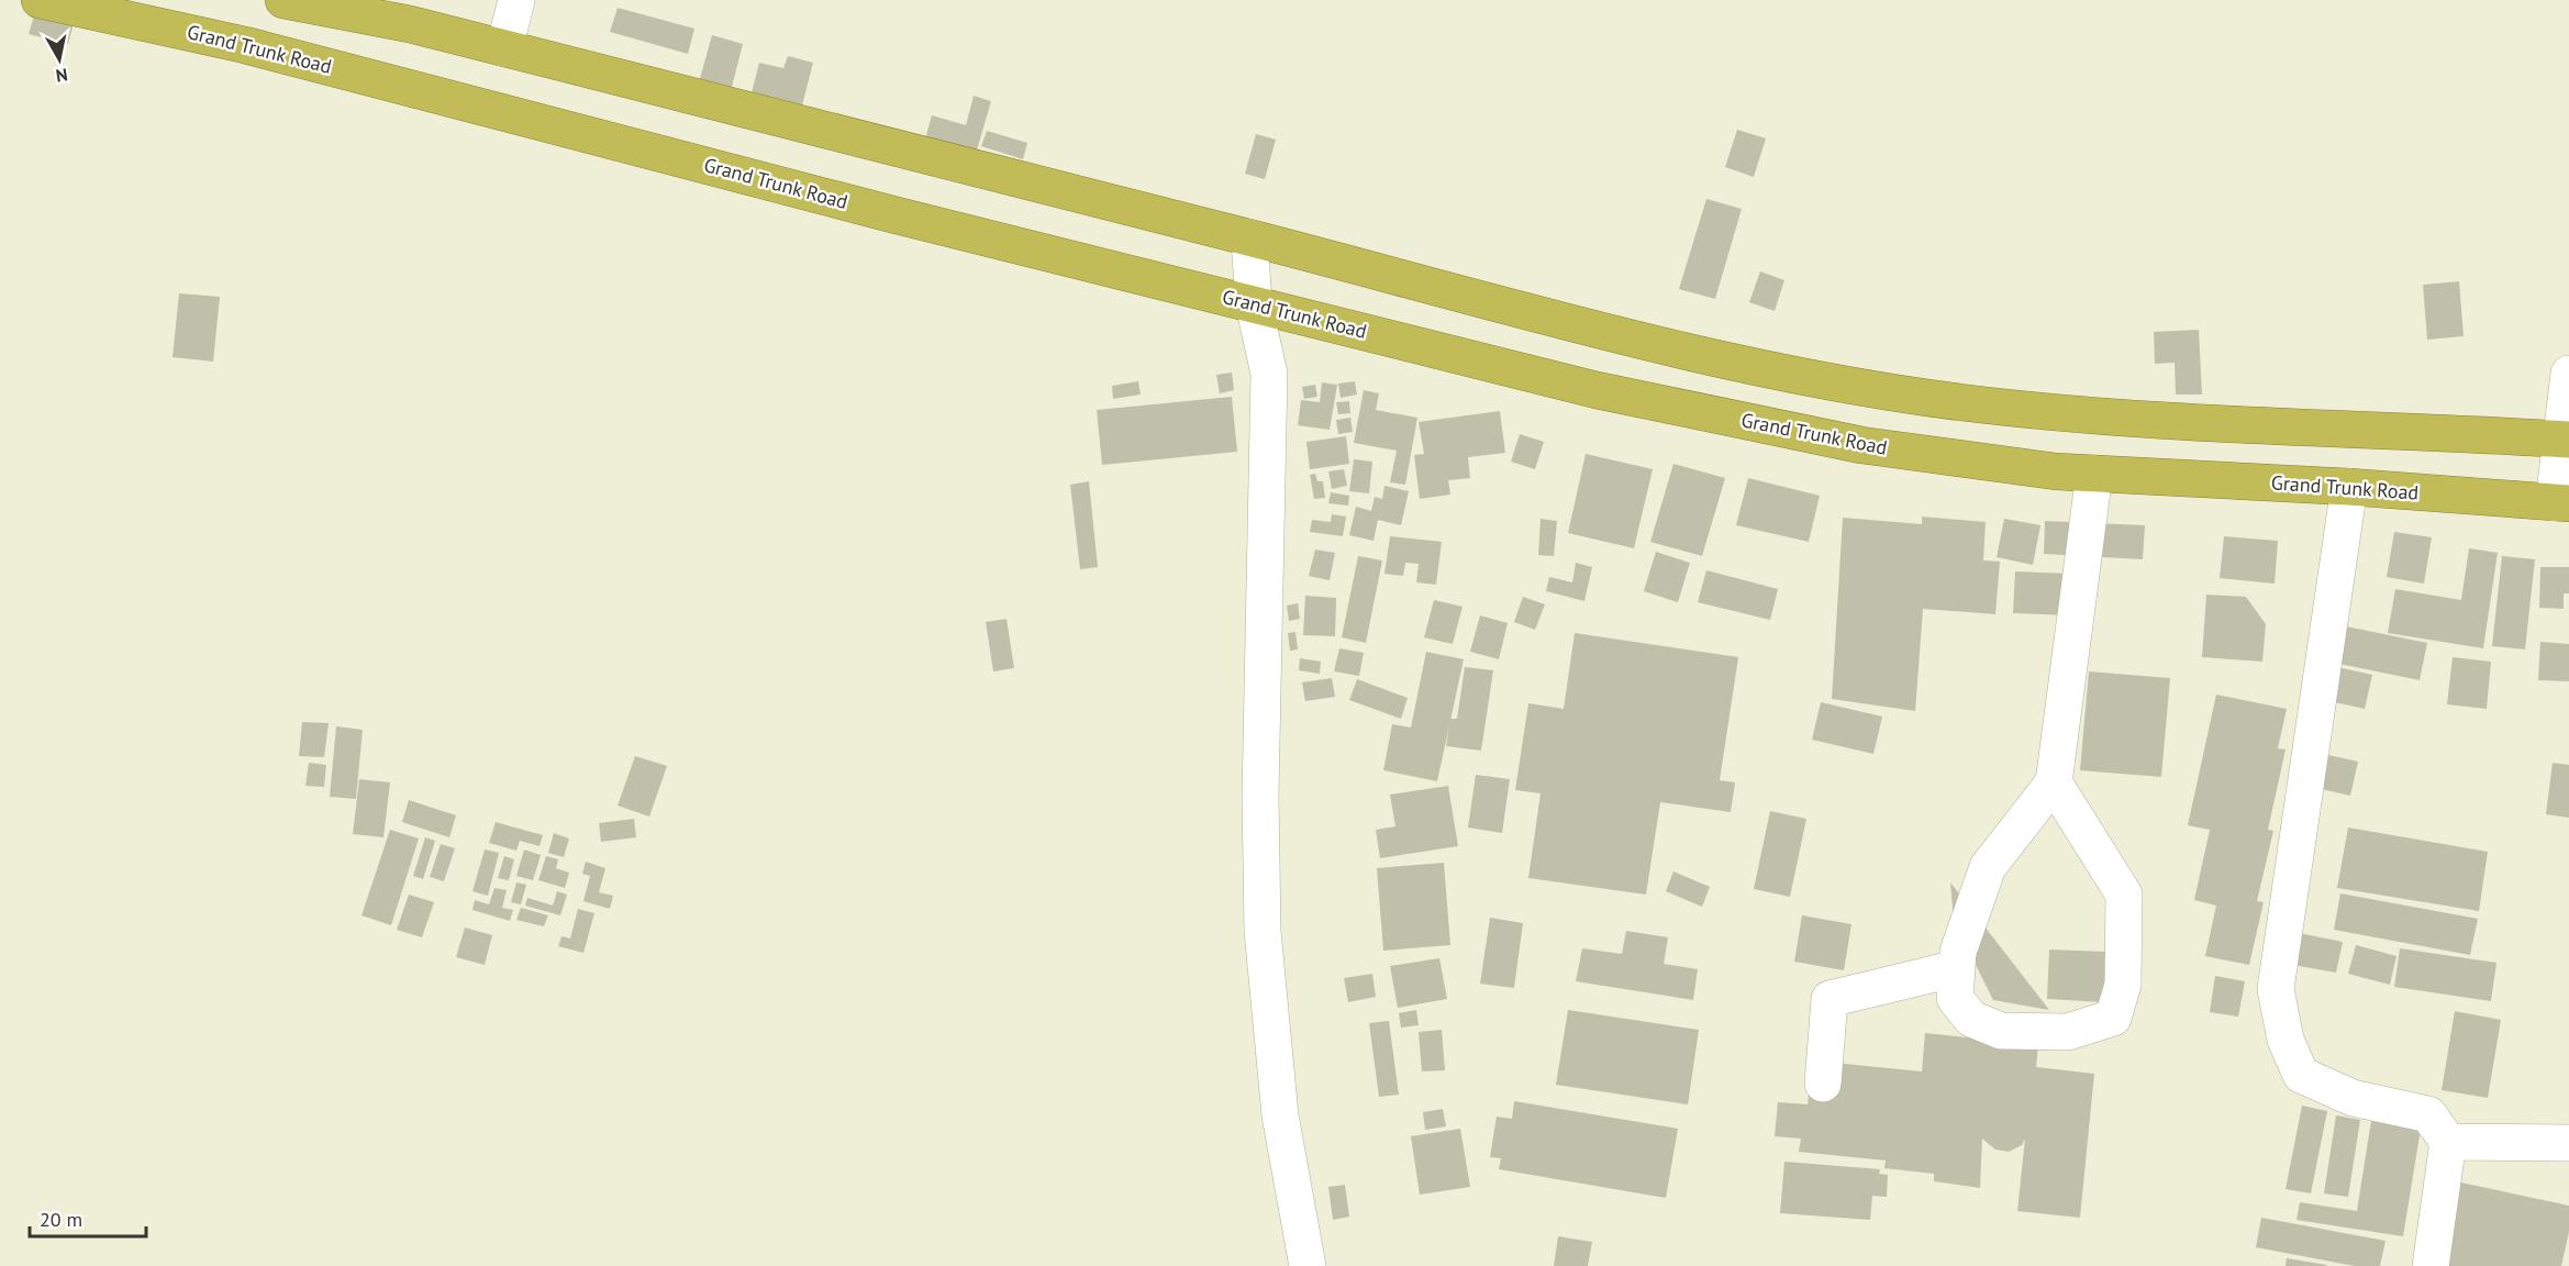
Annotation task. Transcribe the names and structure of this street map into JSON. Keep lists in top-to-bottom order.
{
  "streets": {
    "highway": ["Grand Trunk Road"]
  },
  "scale_bar": "20 m",
  "north": "bottom"
}
